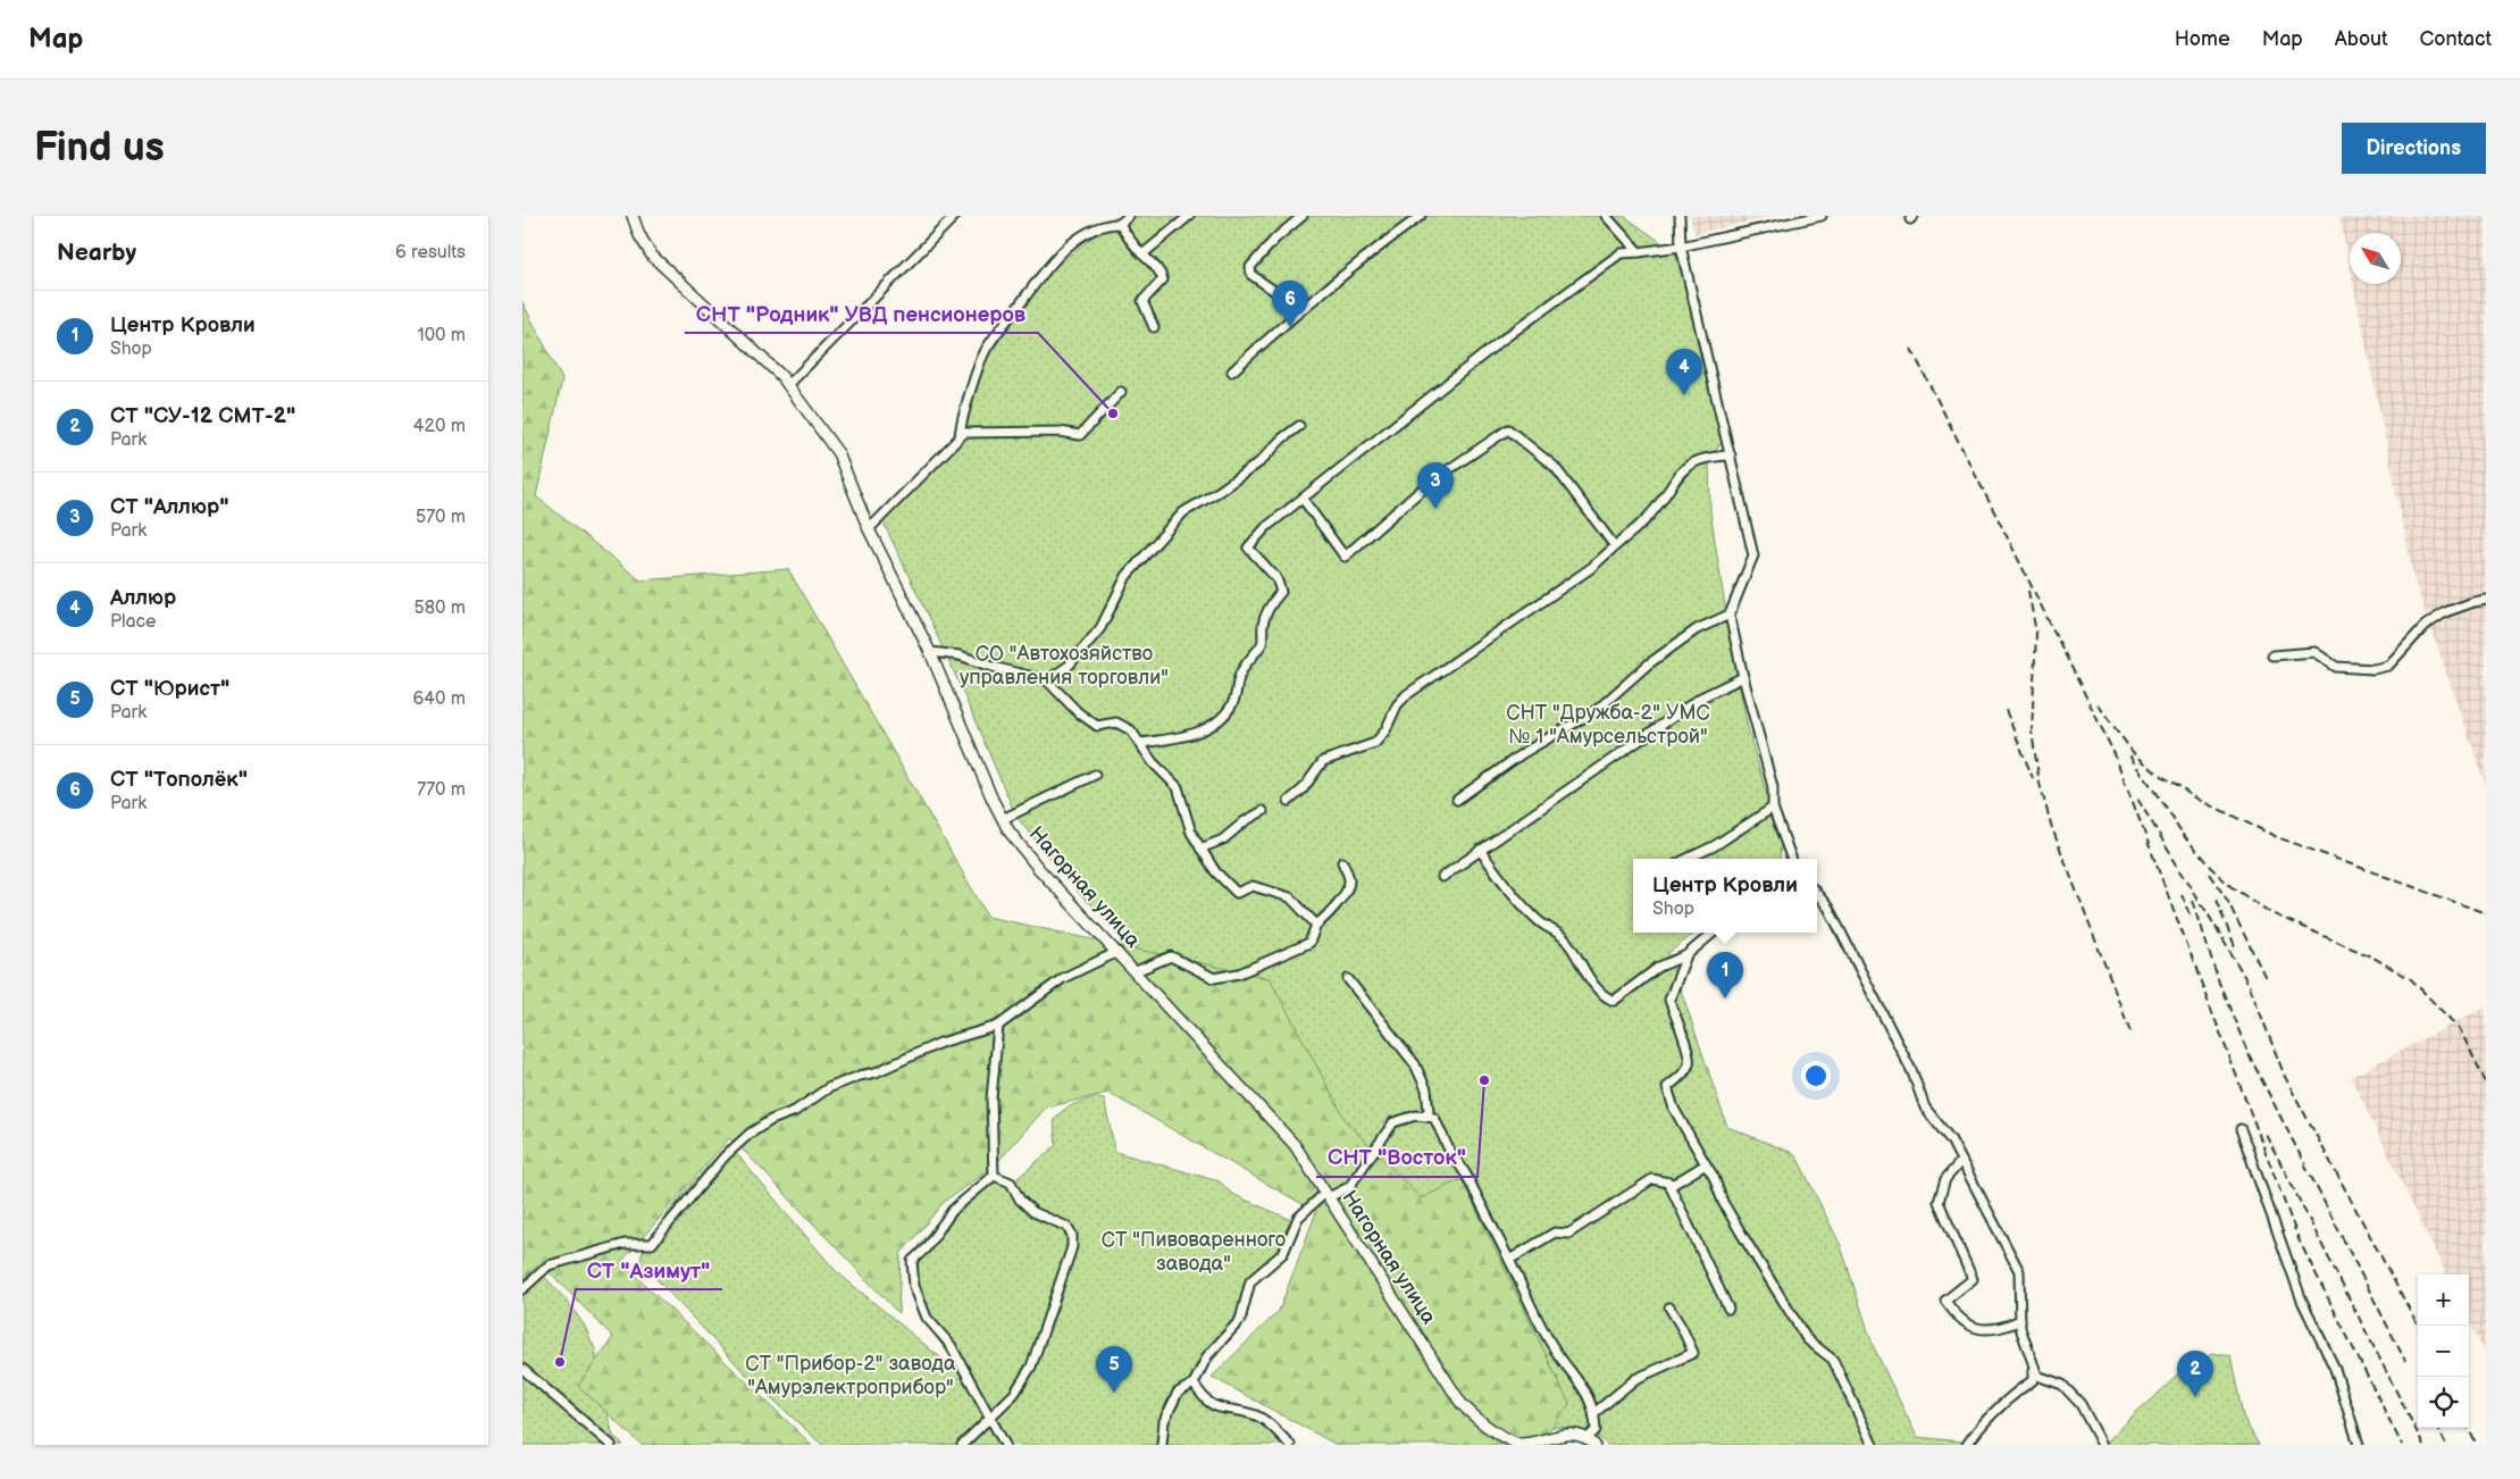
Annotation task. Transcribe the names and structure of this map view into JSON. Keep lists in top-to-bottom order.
{
  "streets": {
    "street": ["Нагорная улица"]
  },
  "parks": [
    "СО \"Автохозяйство управления торговли\"",
    "СНТ \"Дружба-2\" УМС № 1 \"Амурсельстрой\"",
    "СТ \"Пивоваренного завода\"",
    "СТ \"Прибор-2\" завода \"Амурэлектроприбор\""
  ],
  "places": ["СНТ \"Родник\" УВД пенсионеров", "СНТ \"Восток\"", "СТ \"Азимут\""],
  "north": "top left",
  "page": {
    "header": "Map",
    "nav": [
      "Home",
      "Map",
      "About",
      "Contact"
    ],
    "buttons": "Directions",
    "title": "Find us",
    "heading": ["Nearby", "6 results"],
    "pins": [
      "6",
      "4",
      "3",
      "1",
      "5",
      "2"
    ],
    "list": [
      {
        "mark": "1",
        "name": "Центр Кровли",
        "note": "Shop",
        "value": "100 m"
      },
      {
        "mark": "2",
        "name": "СТ \"СУ-12 СМТ-2\"",
        "note": "Park",
        "value": "420 m"
      },
      {
        "mark": "3",
        "name": "СТ \"Аллюр\"",
        "note": "Park",
        "value": "570 m"
      },
      {
        "mark": "4",
        "name": "Аллюр",
        "note": "Place",
        "value": "580 m"
      },
      {
        "mark": "5",
        "name": "СТ \"Юрист\"",
        "note": "Park",
        "value": "640 m"
      },
      {
        "mark": "6",
        "name": "СТ \"Тополёк\"",
        "note": "Park",
        "value": "770 m"
      }
    ],
    "popup": ["Центр Кровли", "Shop"],
    "map_buttons": ["+", "−"]
  }
}
